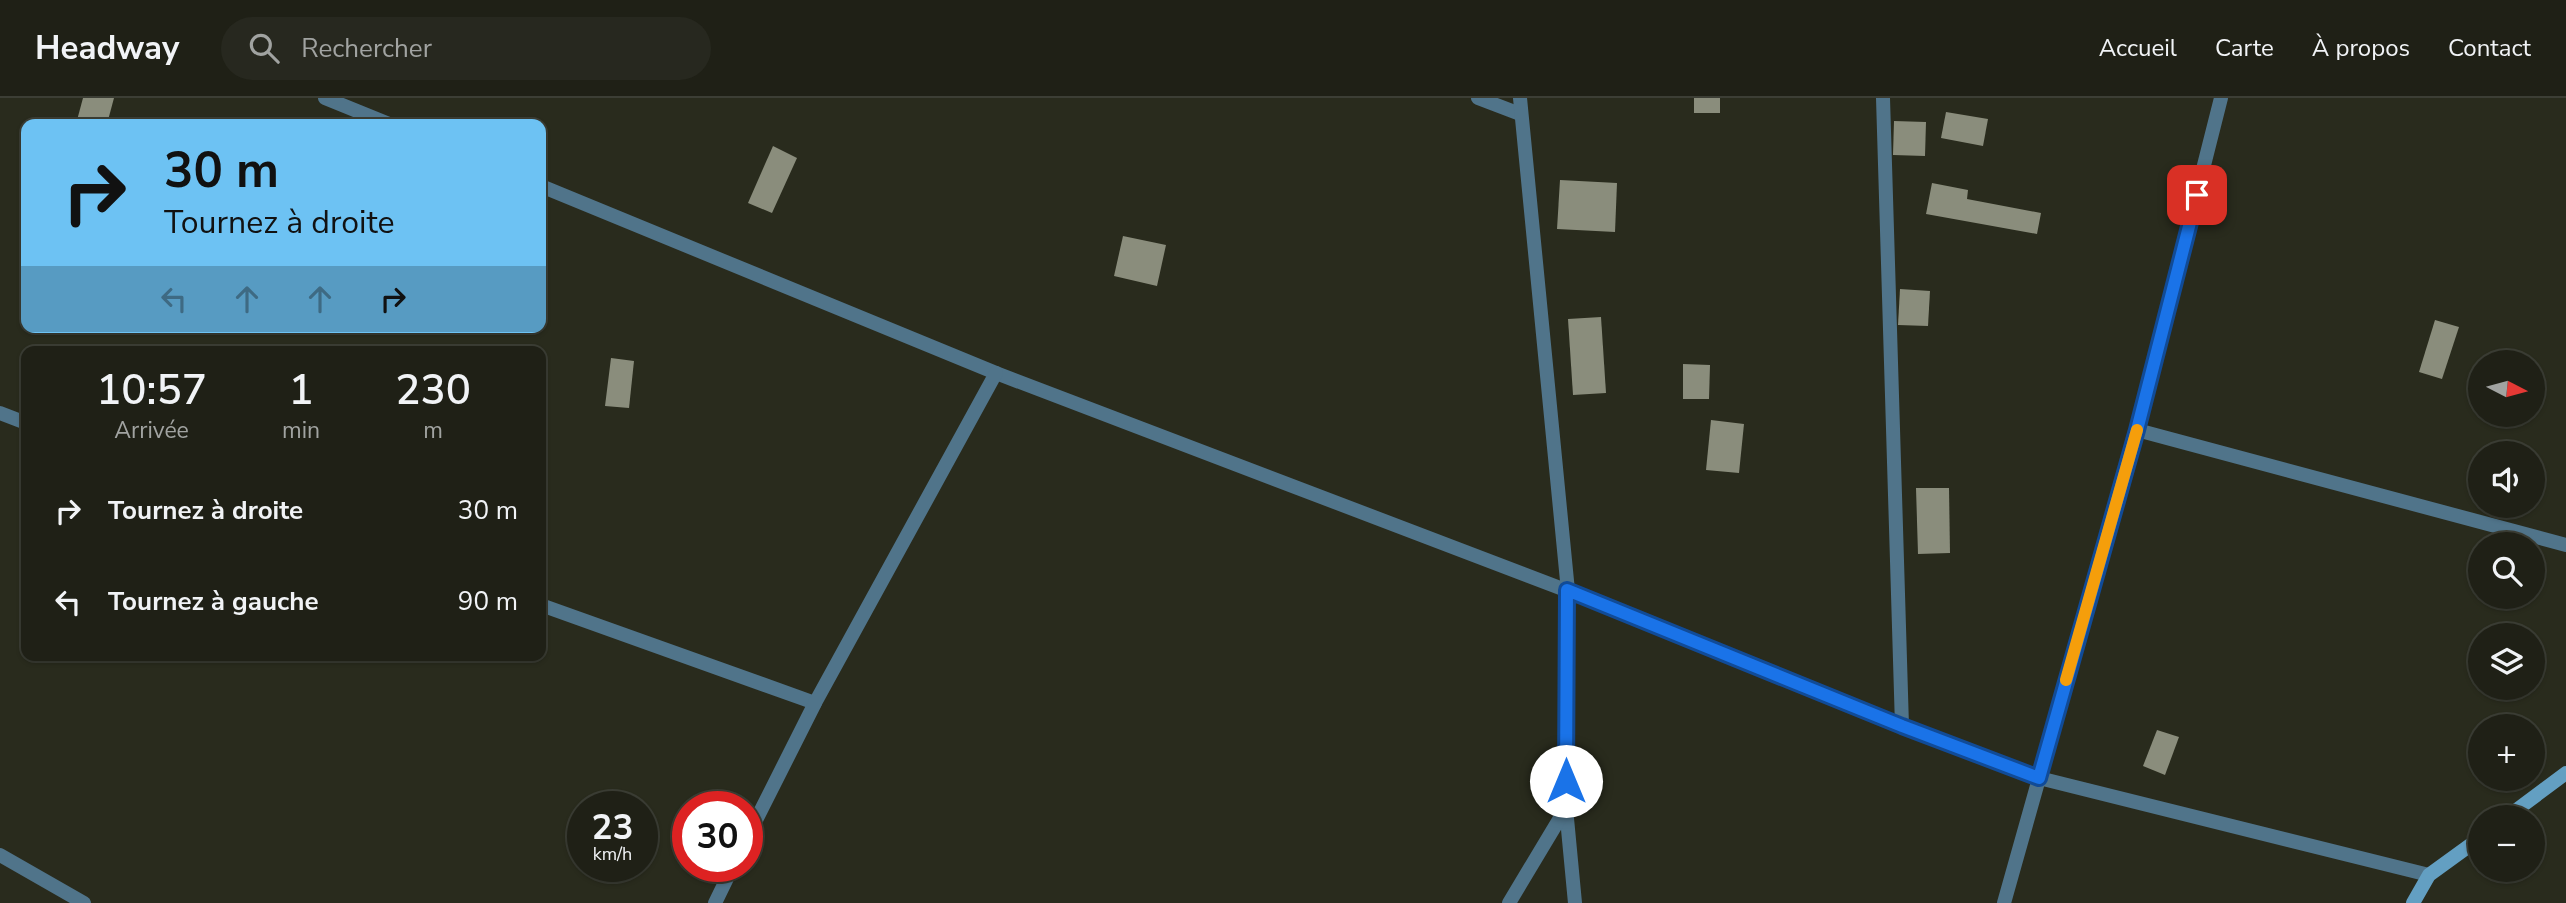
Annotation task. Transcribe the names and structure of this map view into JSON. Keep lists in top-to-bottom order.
{
  "north": "right",
  "page": {
    "header": "Headway",
    "search": "Rechercher",
    "nav": [
      "Accueil",
      "Carte",
      "À propos",
      "Contact"
    ],
    "turn": ["30 m", "Tournez à droite"],
    "eta": [
      "10:57",
      "Arrivée",
      "1",
      "min",
      "230",
      "m"
    ],
    "map_buttons": ["+", "−"],
    "list": [
      {
        "name": "Tournez à droite",
        "value": "30 m"
      },
      {
        "name": "Tournez à gauche",
        "value": "90 m"
      }
    ],
    "speed": "23 km/h",
    "limit": "30"
  }
}
